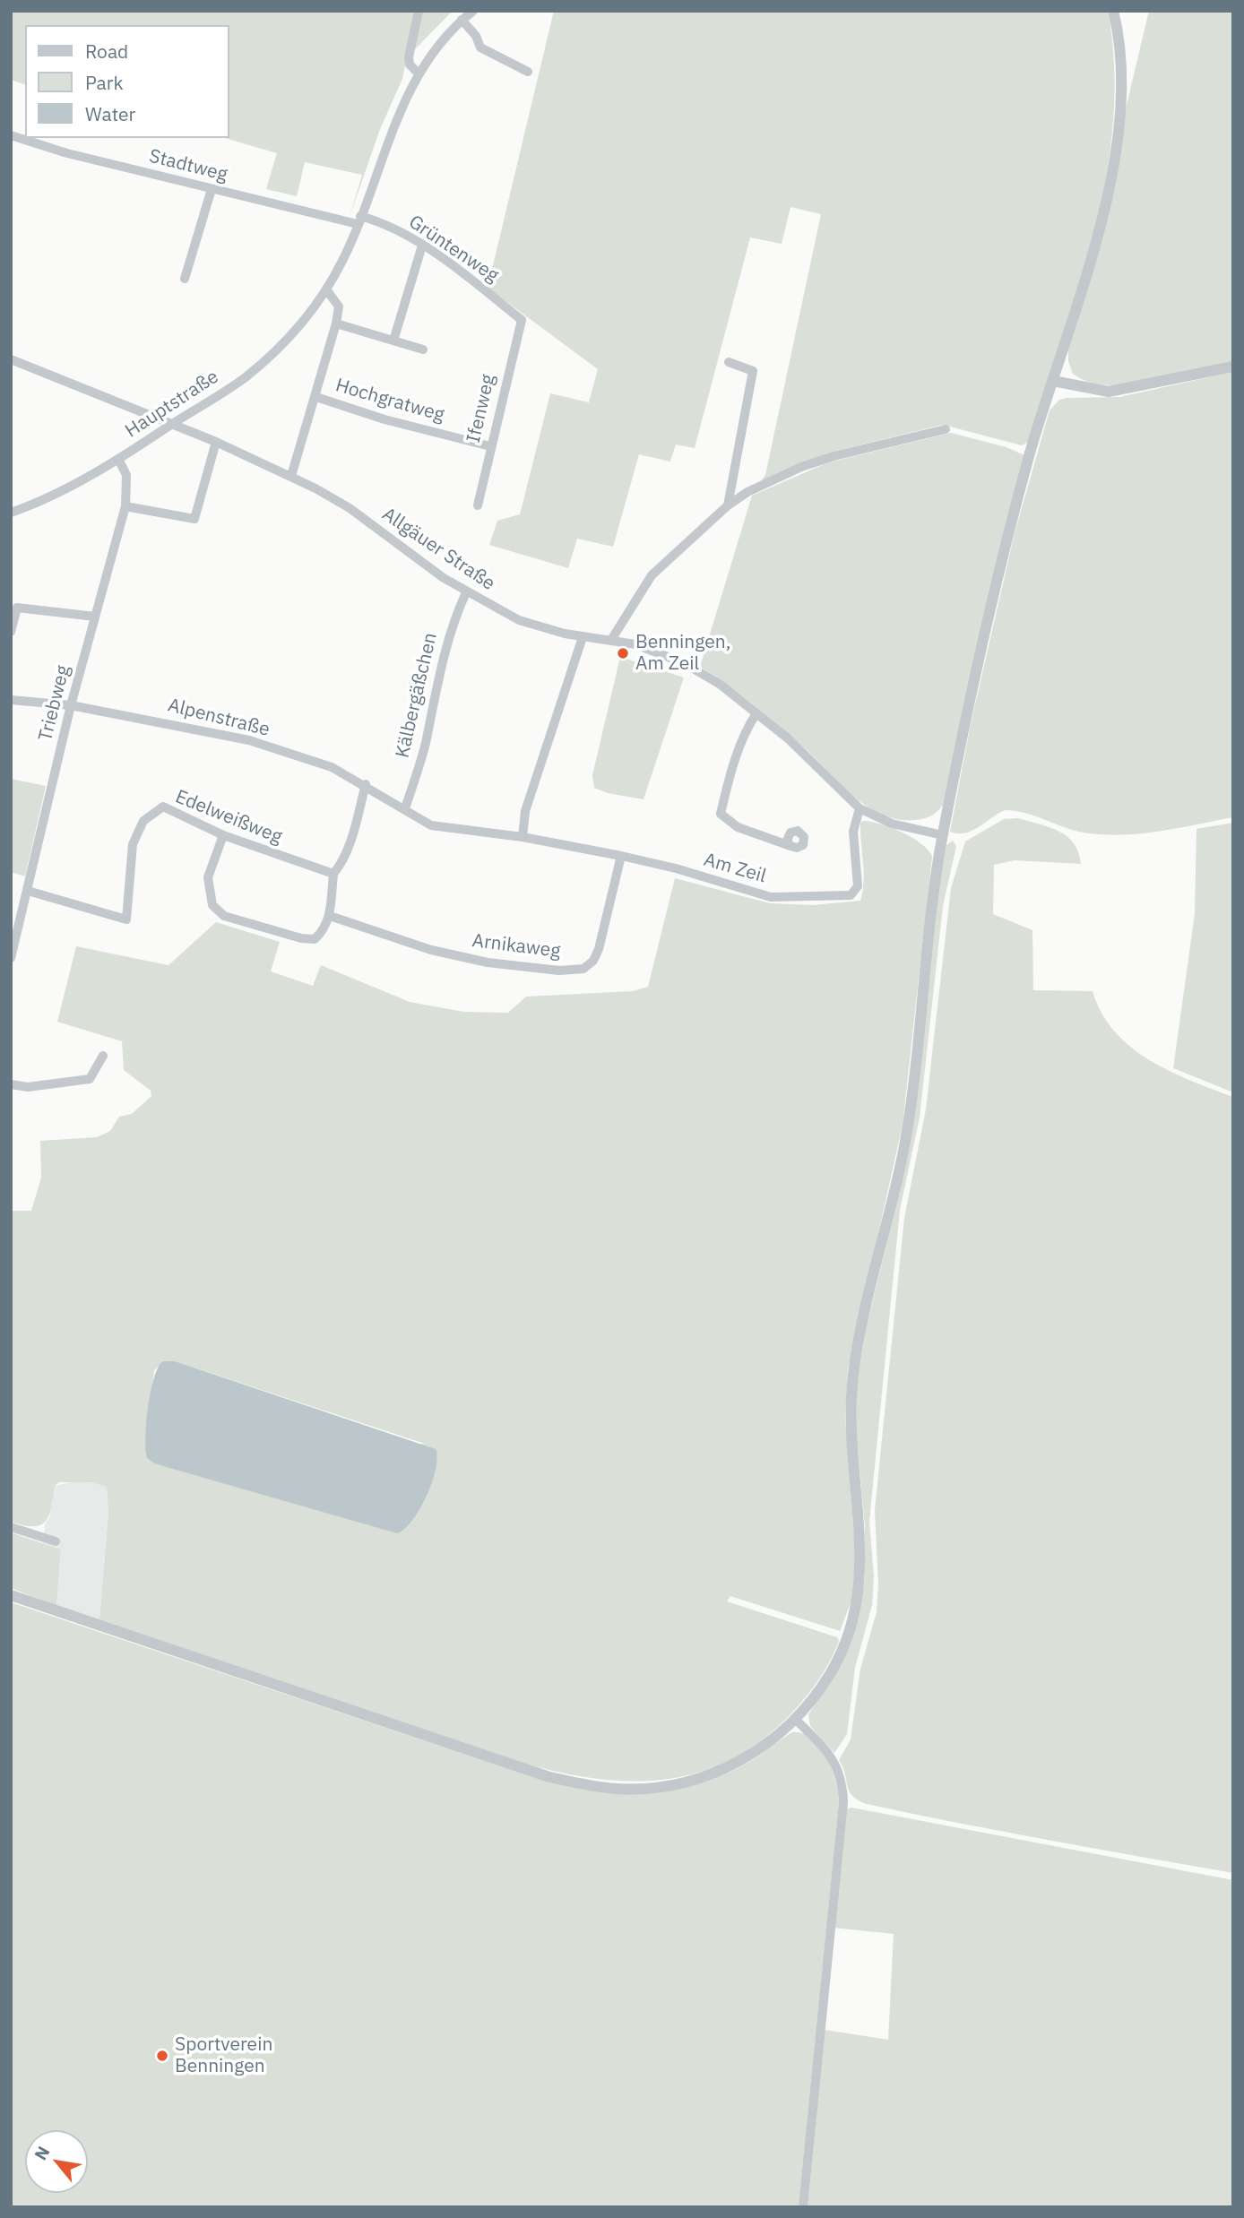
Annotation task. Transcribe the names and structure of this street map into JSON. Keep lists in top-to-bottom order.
{
  "streets": {
    "street": [
      "Stadtweg",
      "Grüntenweg",
      "Hochgratweg",
      "Hauptstraße",
      "Ifenweg",
      "Allgäuer Straße",
      "Kälbergäßchen",
      "Triebweg",
      "Alpenstraße",
      "Edelweißweg",
      "Am Zeil",
      "Arnikaweg"
    ]
  },
  "crossings": [
    ["Stadtweg", "Grüntenweg"],
    ["Stadtweg", "Hauptstraße"],
    ["Grüntenweg", "Hauptstraße"],
    ["Grüntenweg", "Ifenweg"],
    ["Hochgratweg", "Ifenweg"],
    ["Hauptstraße", "Allgäuer Straße"],
    ["Hauptstraße", "Triebweg"],
    ["Allgäuer Straße", "Kälbergäßchen"],
    ["Allgäuer Straße", "Am Zeil"],
    ["Kälbergäßchen", "Alpenstraße"],
    ["Kälbergäßchen", "Am Zeil"],
    ["Triebweg", "Alpenstraße"],
    ["Triebweg", "Edelweißweg"],
    ["Alpenstraße", "Am Zeil"],
    ["Am Zeil", "Arnikaweg"]
  ],
  "places": ["Benningen, Am Zeil", "Sportverein Benningen"],
  "legend": ["Road", "Park", "Water"],
  "north": "top left"
}
